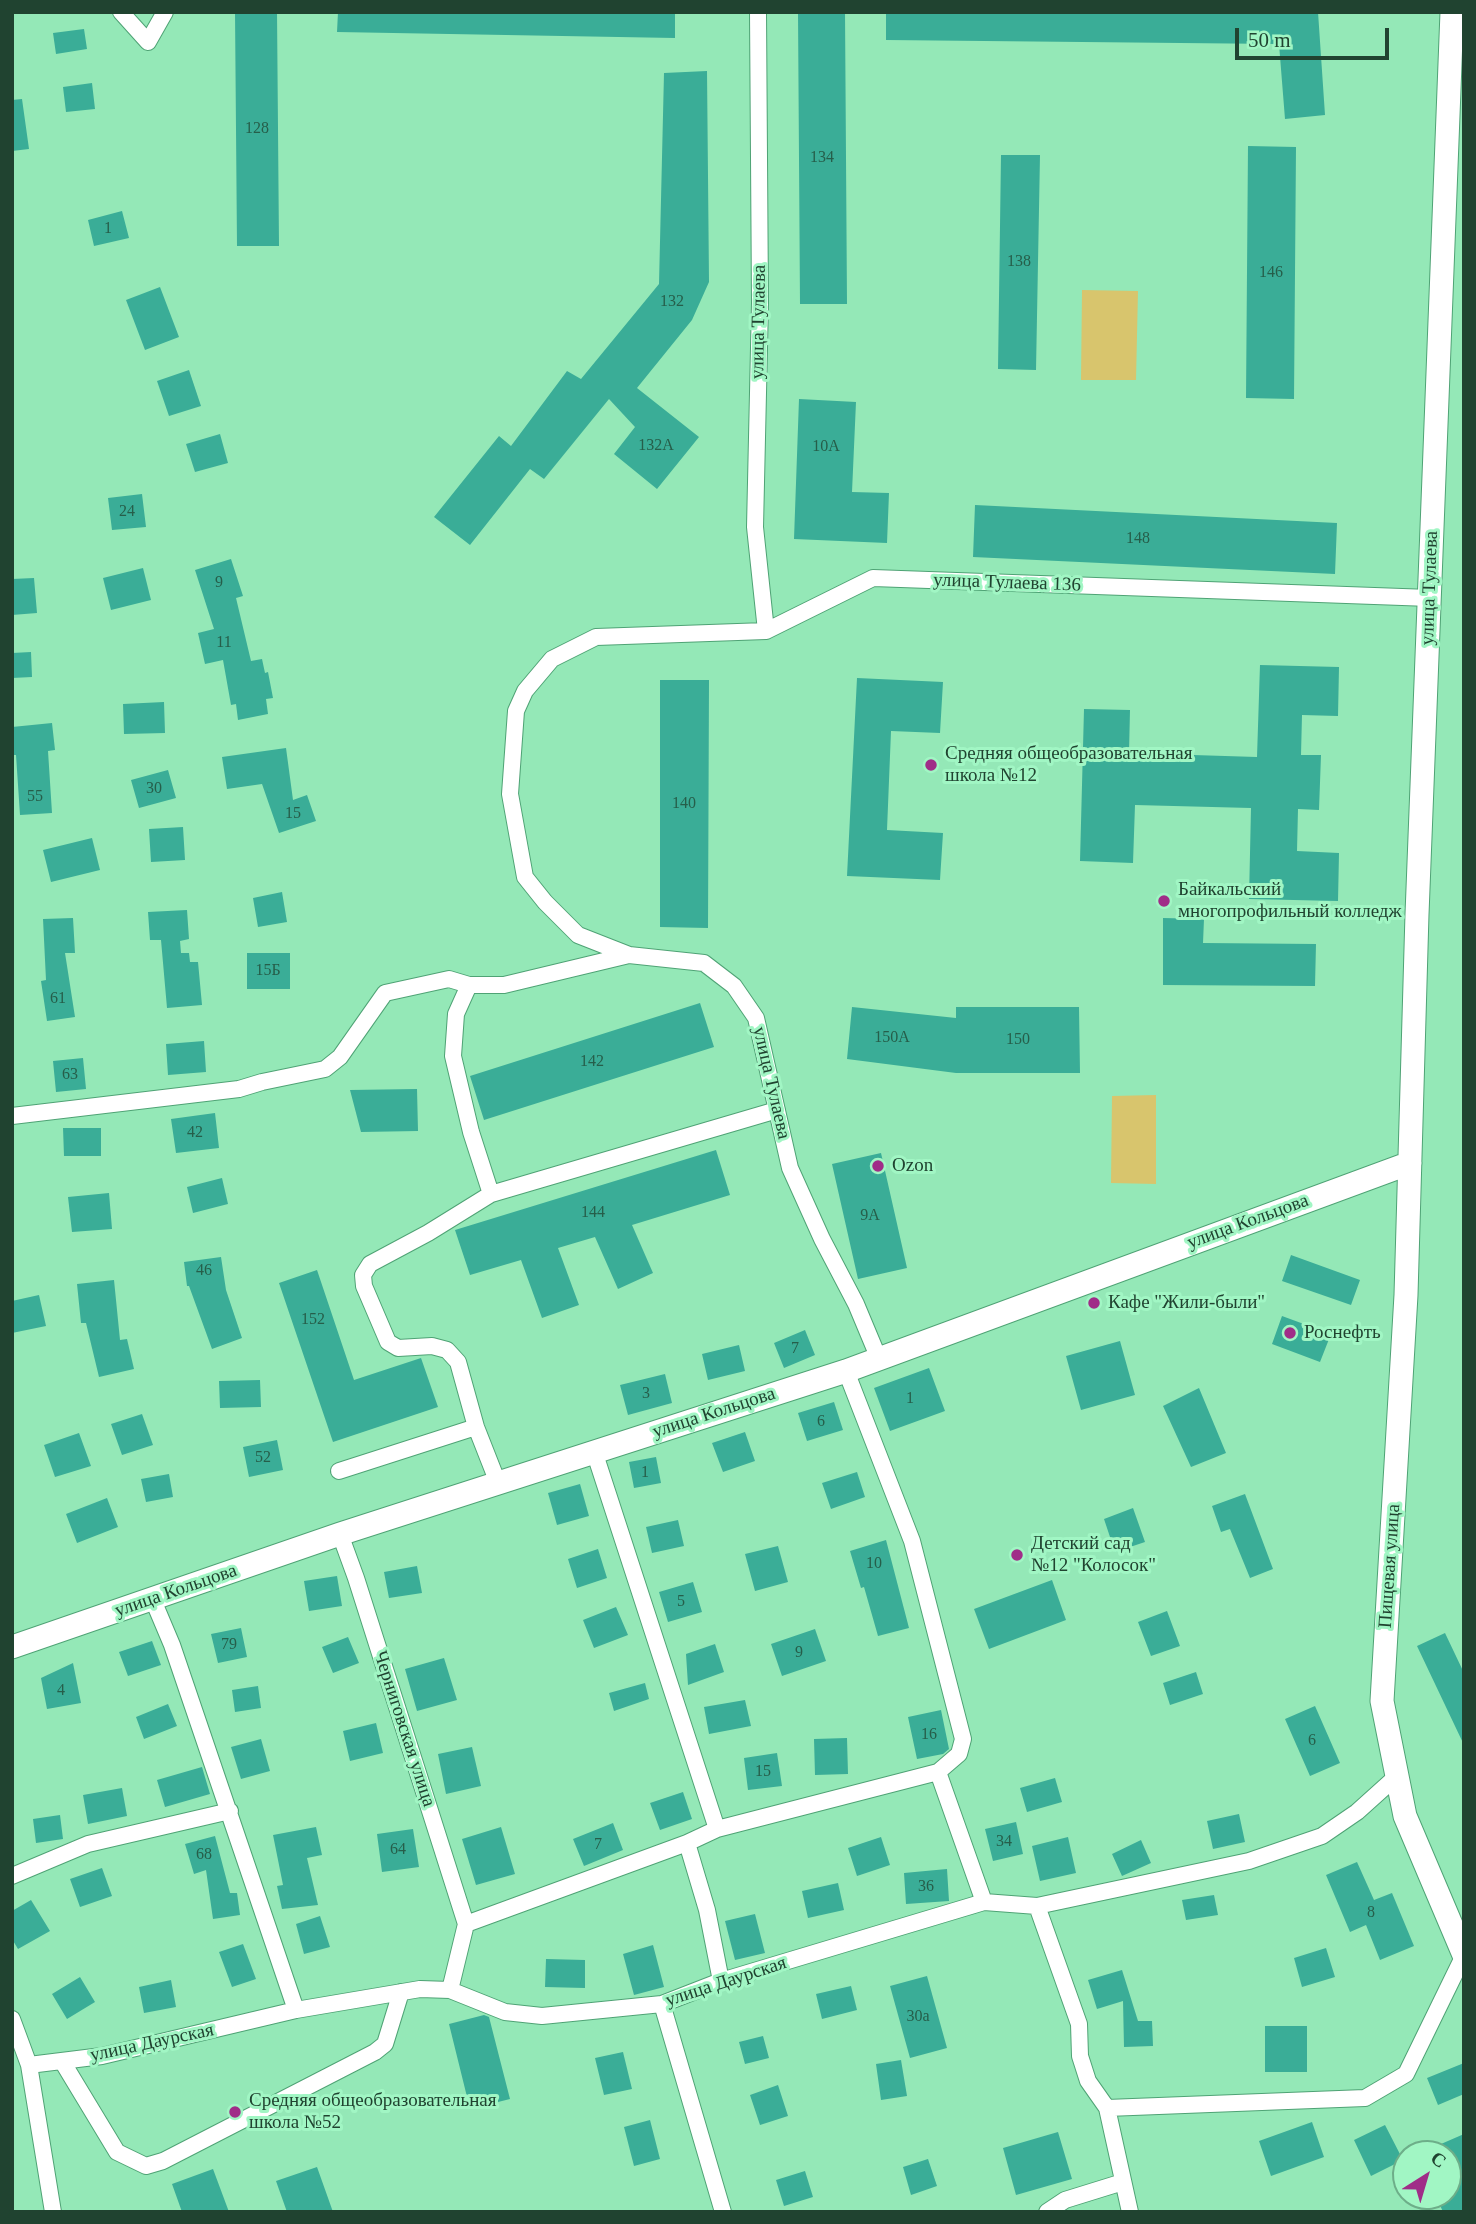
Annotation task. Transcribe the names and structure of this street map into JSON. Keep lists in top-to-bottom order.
{
  "streets": {
    "main road": ["улица Тулаева", "улица Кольцова", "Пищевая улица"],
    "street": ["улица Тулаева 136", "Черниговская улица", "улица Даурская"]
  },
  "crossings": [
    ["улица Тулаева", "улица Тулаева 136"],
    ["улица Тулаева", "улица Кольцова"],
    ["улица Тулаева", "Пищевая улица"],
    ["улица Кольцова", "Пищевая улица"],
    ["улица Кольцова", "Черниговская улица"],
    ["Пищевая улица", "улица Даурская"]
  ],
  "places": [
    "Средняя общеобразовательная школа №12",
    "Байкальский многопрофильный колледж",
    "Ozon",
    "Кафе \"Жили-были\"",
    "Роснефть",
    "Детский сад №12 \"Колосок\"",
    "Средняя общеобразовательная школа №52"
  ],
  "house_numbers": [
    "128",
    "134",
    "1",
    "138",
    "146",
    "132",
    "132А",
    "10А",
    "24",
    "148",
    "9",
    "11",
    "30",
    "55",
    "140",
    "15",
    "15Б",
    "61",
    "150А",
    "150",
    "142",
    "63",
    "42",
    "144",
    "9А",
    "46",
    "152",
    "7",
    "3",
    "1",
    "6",
    "52",
    "1",
    "10",
    "5",
    "79",
    "9",
    "4",
    "16",
    "6",
    "15",
    "34",
    "7",
    "64",
    "68",
    "36",
    "8",
    "30а"
  ],
  "scale_bar": "50 m",
  "north": "top right"
}
